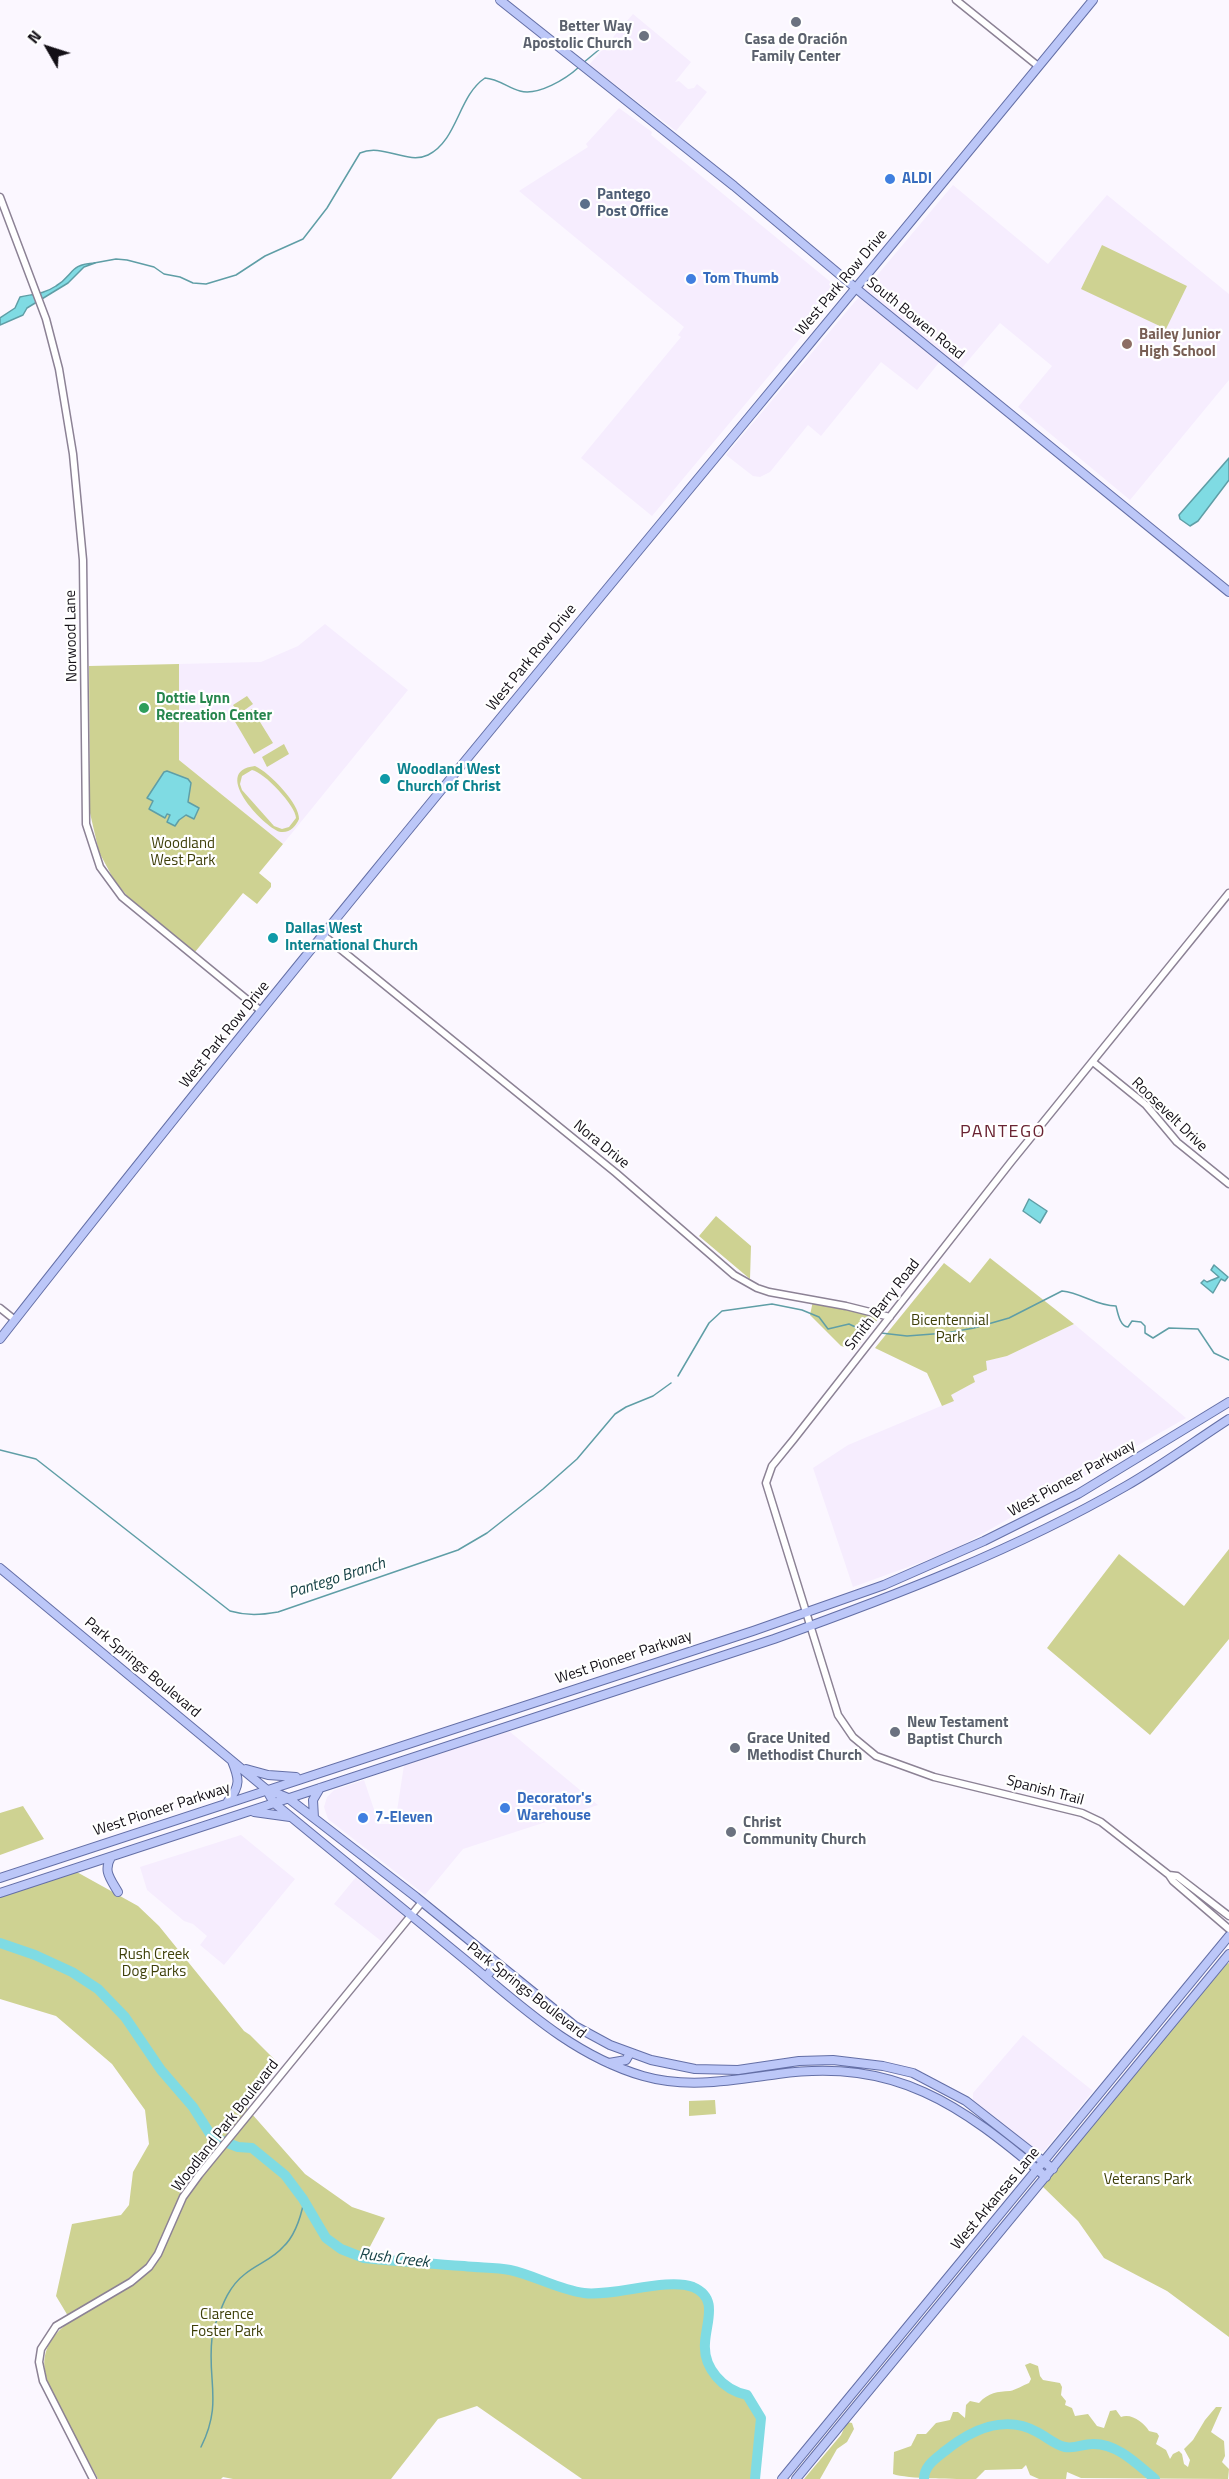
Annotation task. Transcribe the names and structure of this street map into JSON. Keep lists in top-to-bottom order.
{
  "streets": {
    "main road": [
      "West Park Row Drive",
      "South Bowen Road",
      "West Pioneer Parkway",
      "Park Springs Boulevard",
      "West Arkansas Lane"
    ],
    "street": [
      "Norwood Lane",
      "Roosevelt Drive",
      "Nora Drive",
      "Smith Barry Road",
      "Spanish Trail",
      "Woodland Park Boulevard"
    ]
  },
  "crossings": [
    ["West Park Row Drive", "South Bowen Road"],
    ["West Park Row Drive", "Norwood Lane"],
    ["West Park Row Drive", "Nora Drive"],
    ["Roosevelt Drive", "Smith Barry Road"],
    ["Nora Drive", "Smith Barry Road"],
    ["Smith Barry Road", "West Pioneer Parkway"],
    ["Smith Barry Road", "Spanish Trail"],
    ["West Pioneer Parkway", "Park Springs Boulevard"],
    ["Park Springs Boulevard", "Woodland Park Boulevard"],
    ["Park Springs Boulevard", "West Arkansas Lane"]
  ],
  "districts": ["PANTEGO"],
  "water": ["Pantego Branch", "Rush Creek"],
  "parks": [
    "Woodland West Park",
    "Bicentennial Park",
    "Rush Creek Dog Parks",
    "Veterans Park",
    "Clarence Foster Park"
  ],
  "places": [
    "Casa de Oración Family Center",
    "Better Way Apostolic Church",
    "ALDI",
    "Pantego Post Office",
    "Tom Thumb",
    "Bailey Junior High School",
    "Dottie Lynn Recreation Center",
    "Woodland West Church of Christ",
    "Dallas West International Church",
    "New Testament Baptist Church",
    "Grace United Methodist Church",
    "Decorator's Warehouse",
    "7-Eleven",
    "Christ Community Church"
  ],
  "north": "top left"
}
